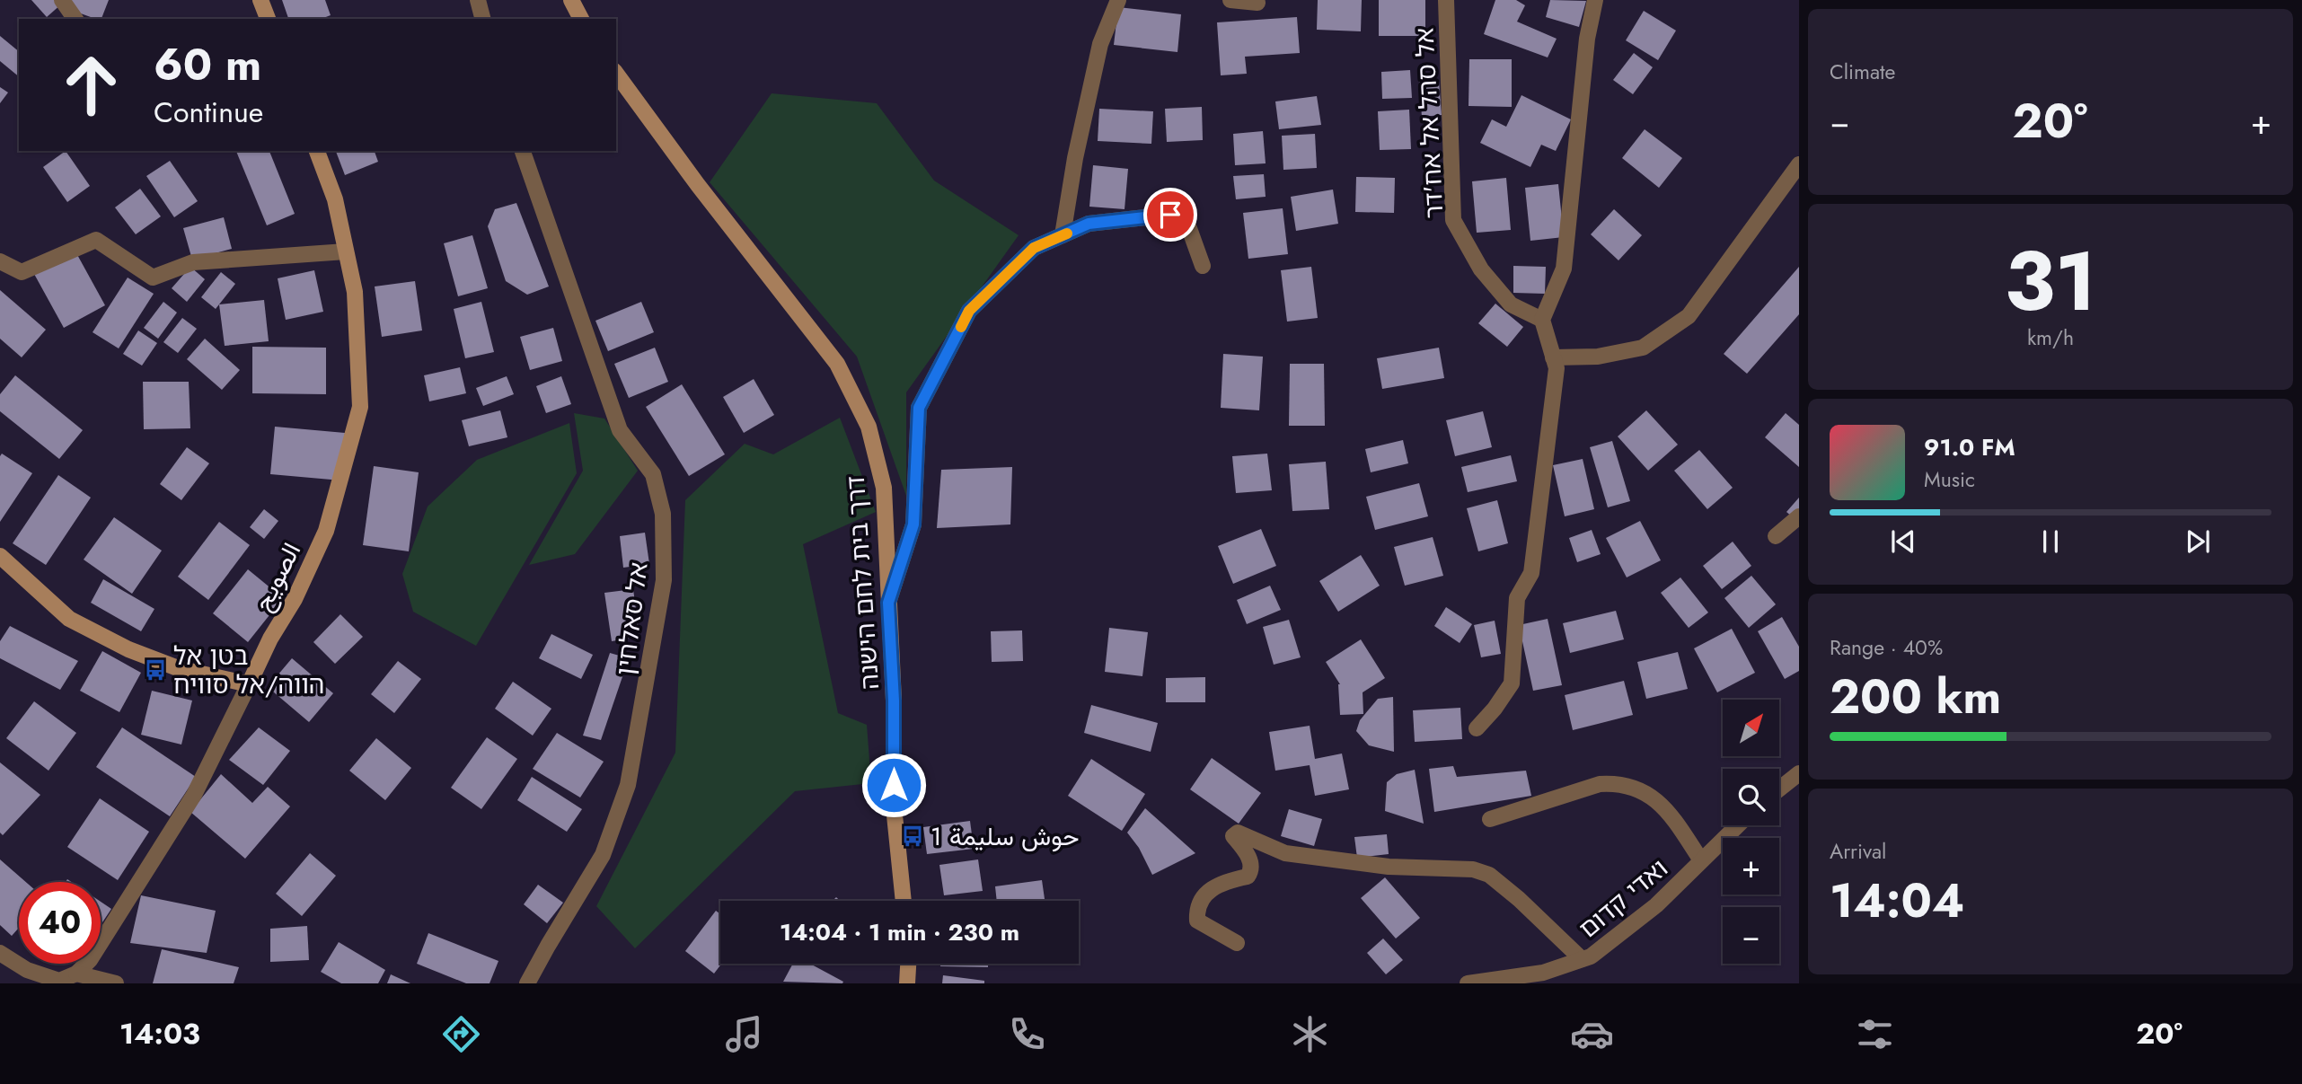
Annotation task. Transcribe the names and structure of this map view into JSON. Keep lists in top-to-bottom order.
{
  "streets": {
    "street": [
      "אל סהל אל אח'דר",
      "الصويح",
      "דרך בית לחם הישנה",
      "אל סאלחין",
      "ואדי קדום"
    ]
  },
  "places": {
    "bus stop": ["בטן אל הווה/אל סוויח", "حوش سليمة 1"]
  },
  "north": "top right",
  "page": {
    "tile": [
      "Climate",
      ["31", "km/h"],
      ["Range · 40%", "200 km"],
      ["Arrival", "14:04"]
    ],
    "turn": ["60 m", "Continue"],
    "heat": ["−", "20°", "+"],
    "song": ["91.0 FM", "Music"],
    "map_buttons": ["+", "−"],
    "limit": "40",
    "trip": "14:04 · 1 min · 230 m",
    "tabs": ["14:03", "20°"]
  }
}
